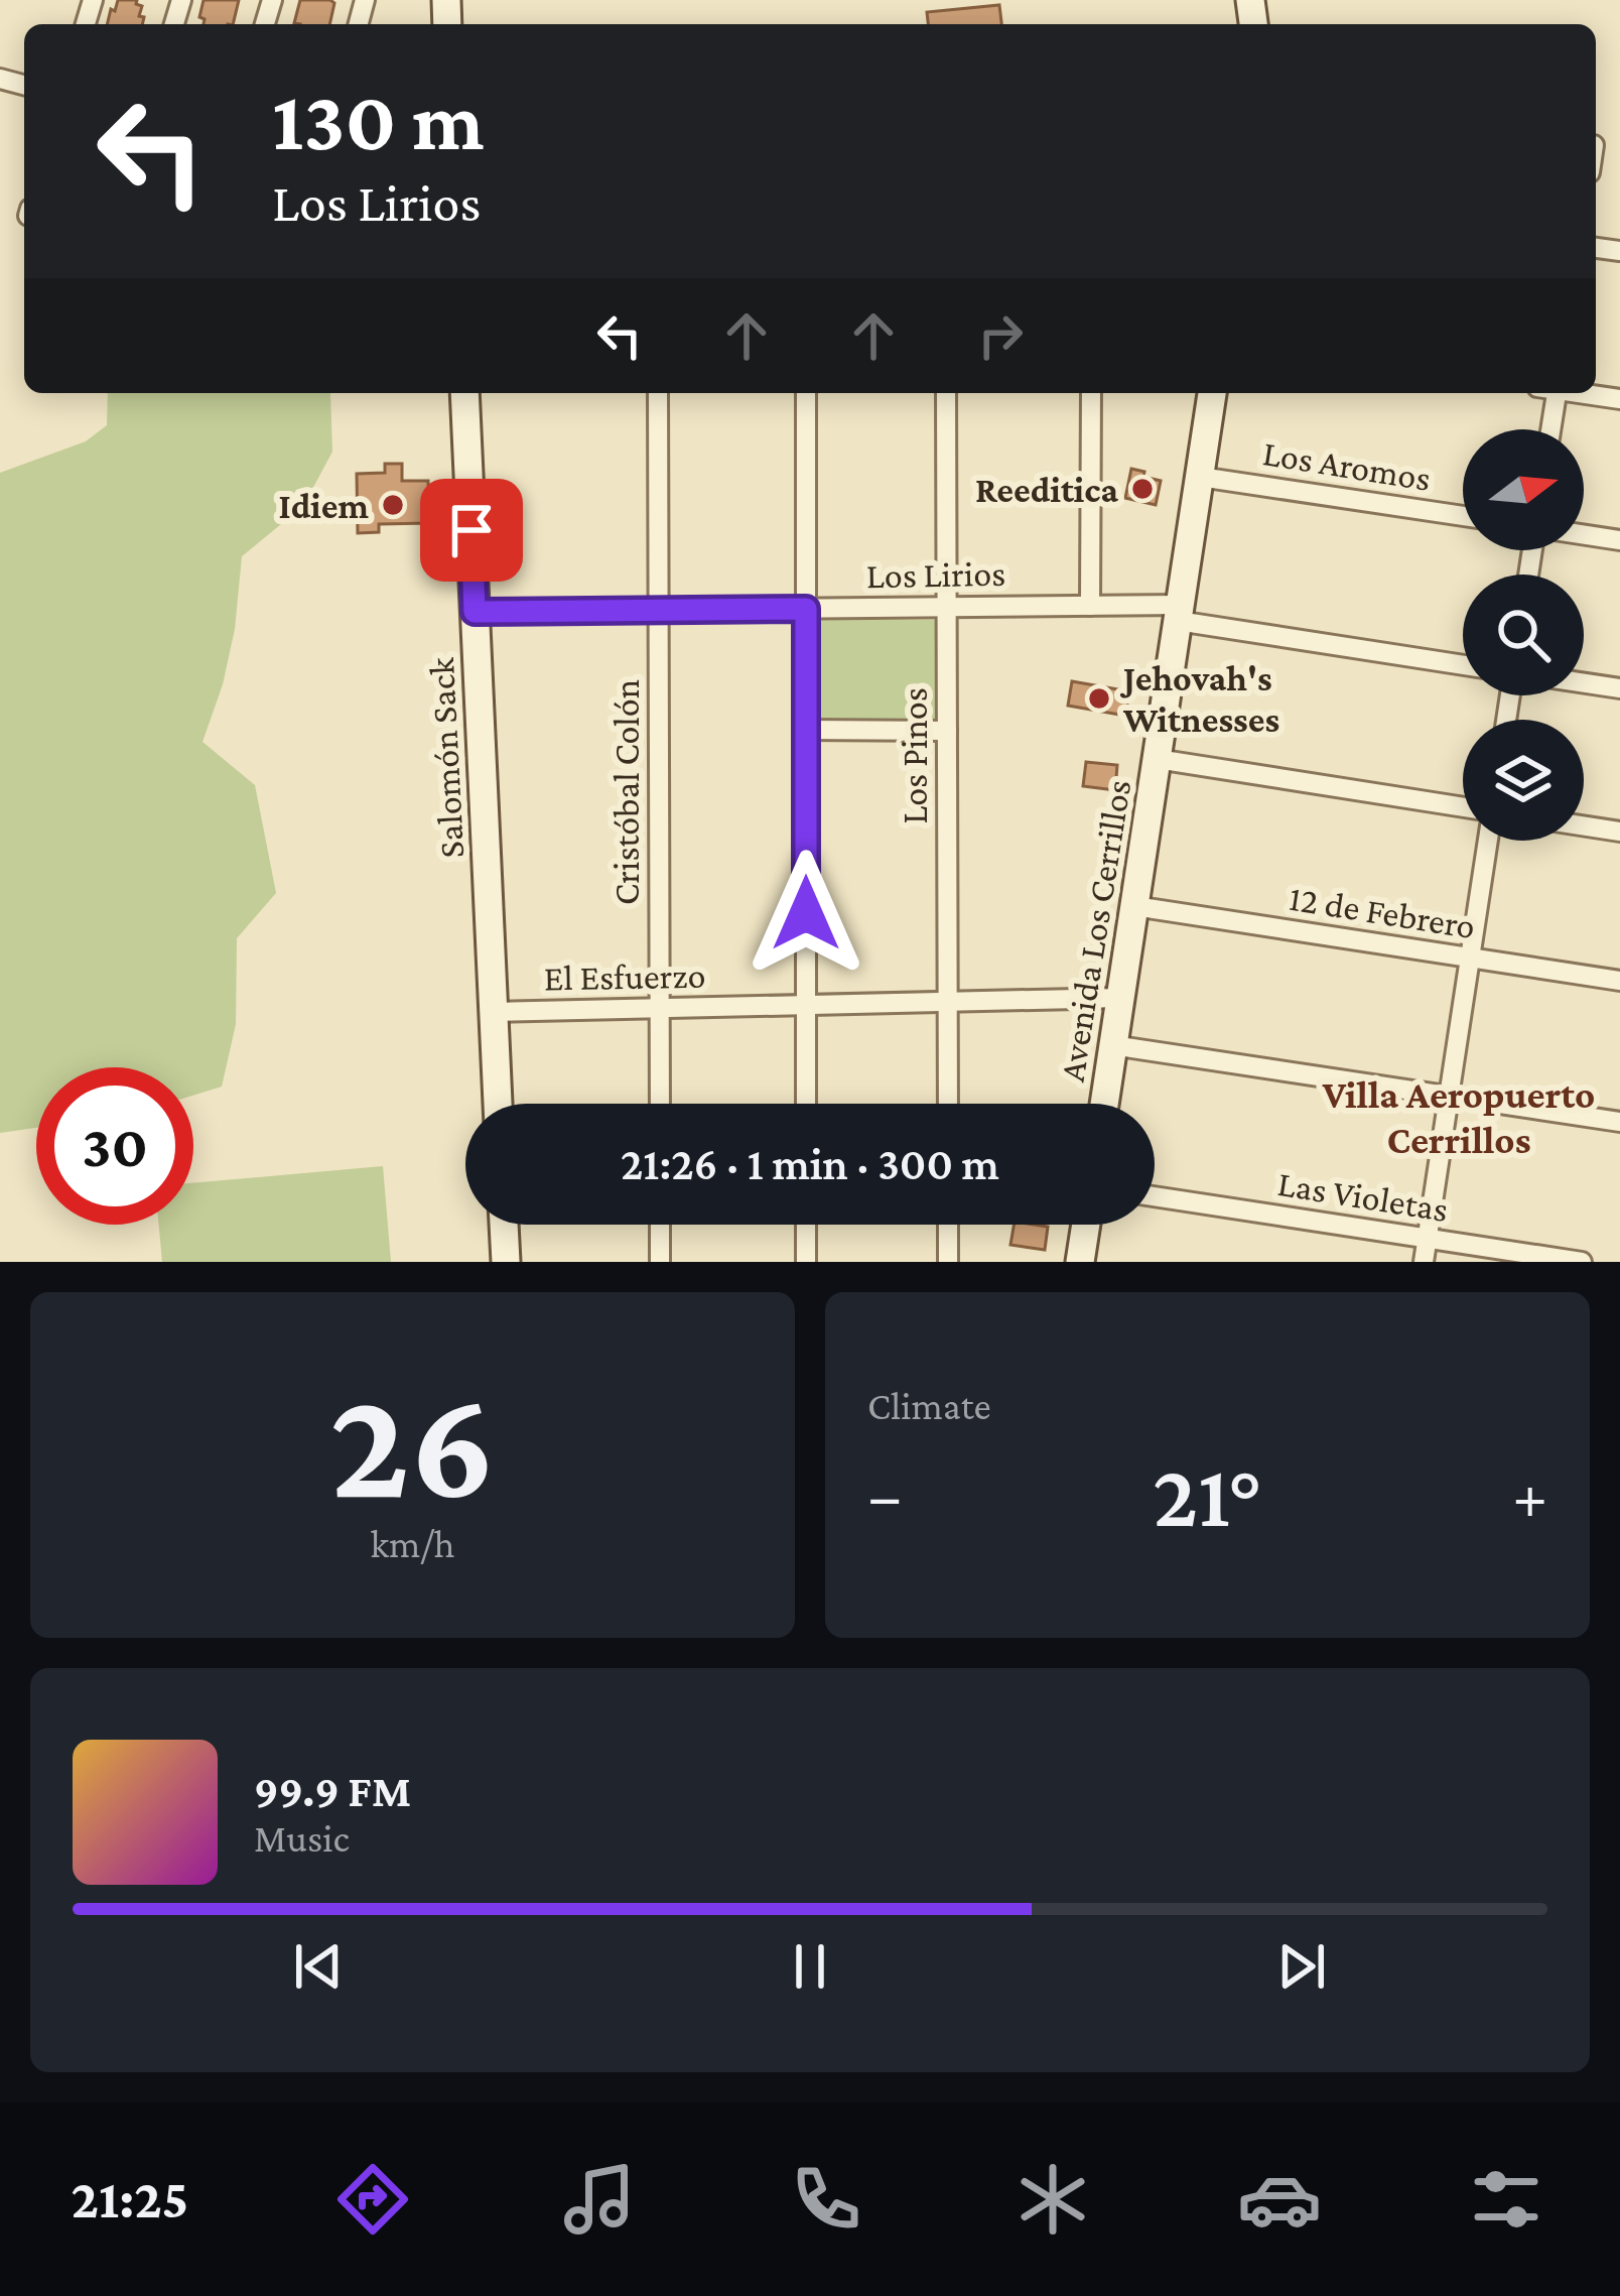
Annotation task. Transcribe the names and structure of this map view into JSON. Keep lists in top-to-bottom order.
{
  "streets": {
    "street": [
      "Los Aromos",
      "Los Lirios",
      "Los Pinos",
      "Salomón Sack",
      "Cristóbal Colón",
      "12 de Febrero",
      "Avenida Los Cerrillos",
      "El Esfuerzo",
      "Las Violetas"
    ]
  },
  "crossings": [
    ["Los Aromos", "Avenida Los Cerrillos"],
    ["Los Lirios", "Los Pinos"],
    ["Los Lirios", "Salomón Sack"],
    ["Los Lirios", "Cristóbal Colón"],
    ["Los Lirios", "Avenida Los Cerrillos"],
    ["Los Pinos", "El Esfuerzo"],
    ["Salomón Sack", "El Esfuerzo"],
    ["Cristóbal Colón", "El Esfuerzo"],
    ["12 de Febrero", "Avenida Los Cerrillos"],
    ["Avenida Los Cerrillos", "El Esfuerzo"]
  ],
  "districts": ["Villa Aeropuerto Cerrillos"],
  "places": ["Reeditica", "Idiem", "Jehovah's Witnesses"],
  "north": "right",
  "page": {
    "turn": ["130 m", "Los Lirios"],
    "limit": "30",
    "trip": "21:26 · 1 min · 300 m",
    "tile": [
      ["26", "km/h"],
      "Climate"
    ],
    "heat": ["−", "21°", "+"],
    "song": ["99.9 FM", "Music"],
    "tabs": "21:25"
  }
}
